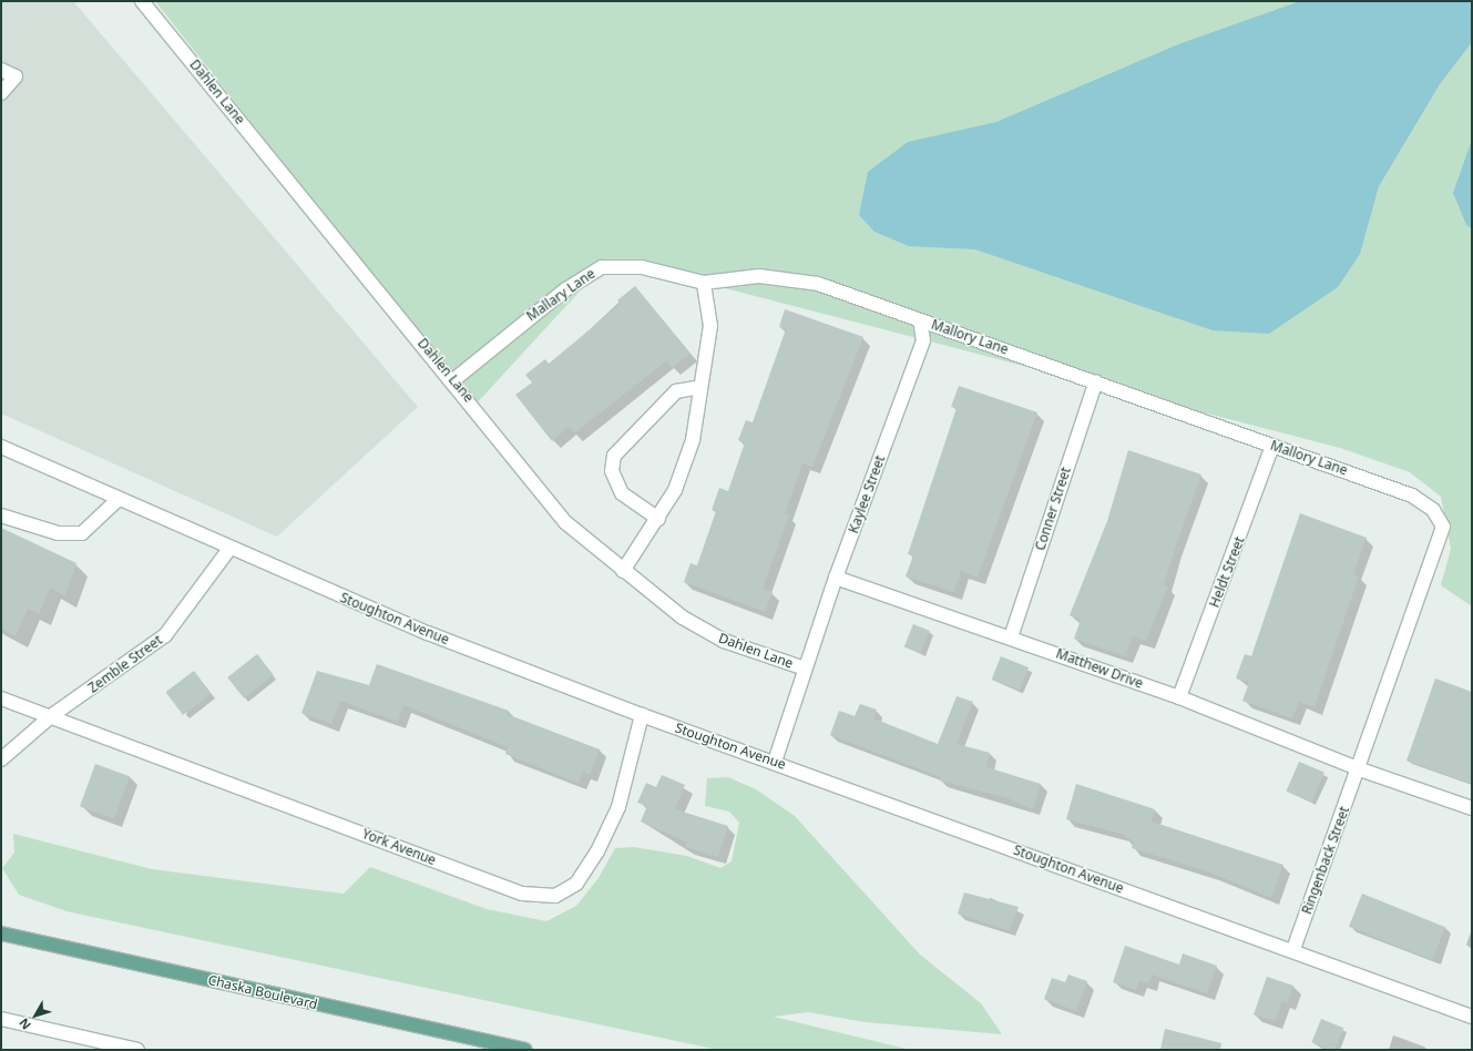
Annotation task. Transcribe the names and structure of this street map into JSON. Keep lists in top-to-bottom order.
{
  "streets": {
    "main road": ["Chaska Boulevard"],
    "street": [
      "Dahlen Lane",
      "Mallary Lane",
      "Mallory Lane",
      "Kaylee Street",
      "Conner Street",
      "Heldt Street",
      "Stoughton Avenue",
      "Zemble Street",
      "Matthew Drive",
      "York Avenue",
      "Ringenback Street"
    ]
  },
  "crossings": [
    ["Dahlen Lane", "Mallary Lane"],
    ["Dahlen Lane", "Kaylee Street"],
    ["Mallary Lane", "Mallory Lane"],
    ["Mallary Lane", "Kaylee Street"],
    ["Mallory Lane", "Kaylee Street"],
    ["Mallory Lane", "Conner Street"],
    ["Mallory Lane", "Heldt Street"],
    ["Mallory Lane", "Matthew Drive"],
    ["Mallory Lane", "Ringenback Street"],
    ["Kaylee Street", "Stoughton Avenue"],
    ["Kaylee Street", "Matthew Drive"],
    ["Conner Street", "Matthew Drive"],
    ["Heldt Street", "Matthew Drive"],
    ["Stoughton Avenue", "Zemble Street"],
    ["Stoughton Avenue", "York Avenue"],
    ["Stoughton Avenue", "Ringenback Street"],
    ["Zemble Street", "York Avenue"],
    ["Matthew Drive", "Ringenback Street"]
  ],
  "north": "bottom left"
}
